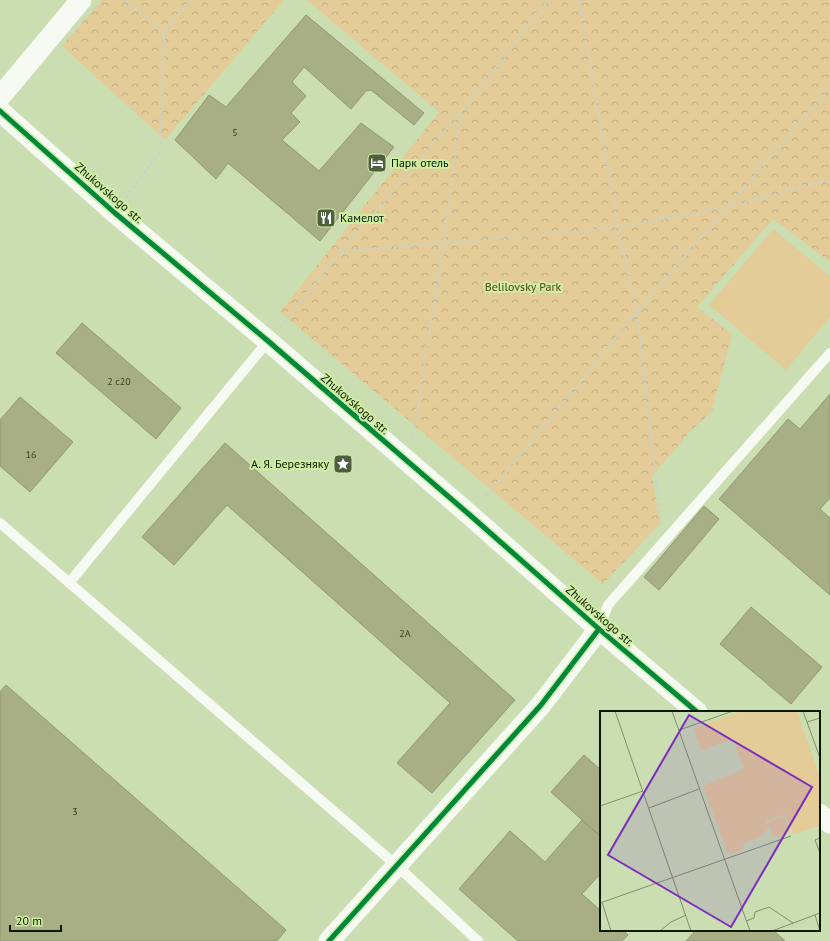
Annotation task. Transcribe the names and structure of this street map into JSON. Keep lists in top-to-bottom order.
{
  "streets": {
    "street": ["Zhukovskogo str."]
  },
  "parks": ["Belilovsky Park"],
  "places": {
    "hotel": ["Парк отель"],
    "restaurant": ["Камелот"],
    "place": ["А. Я. Березняку"]
  },
  "house_numbers": [
    "5",
    "2 с20",
    "16",
    "2А",
    "3"
  ],
  "scale_bar": "20 m"
}
